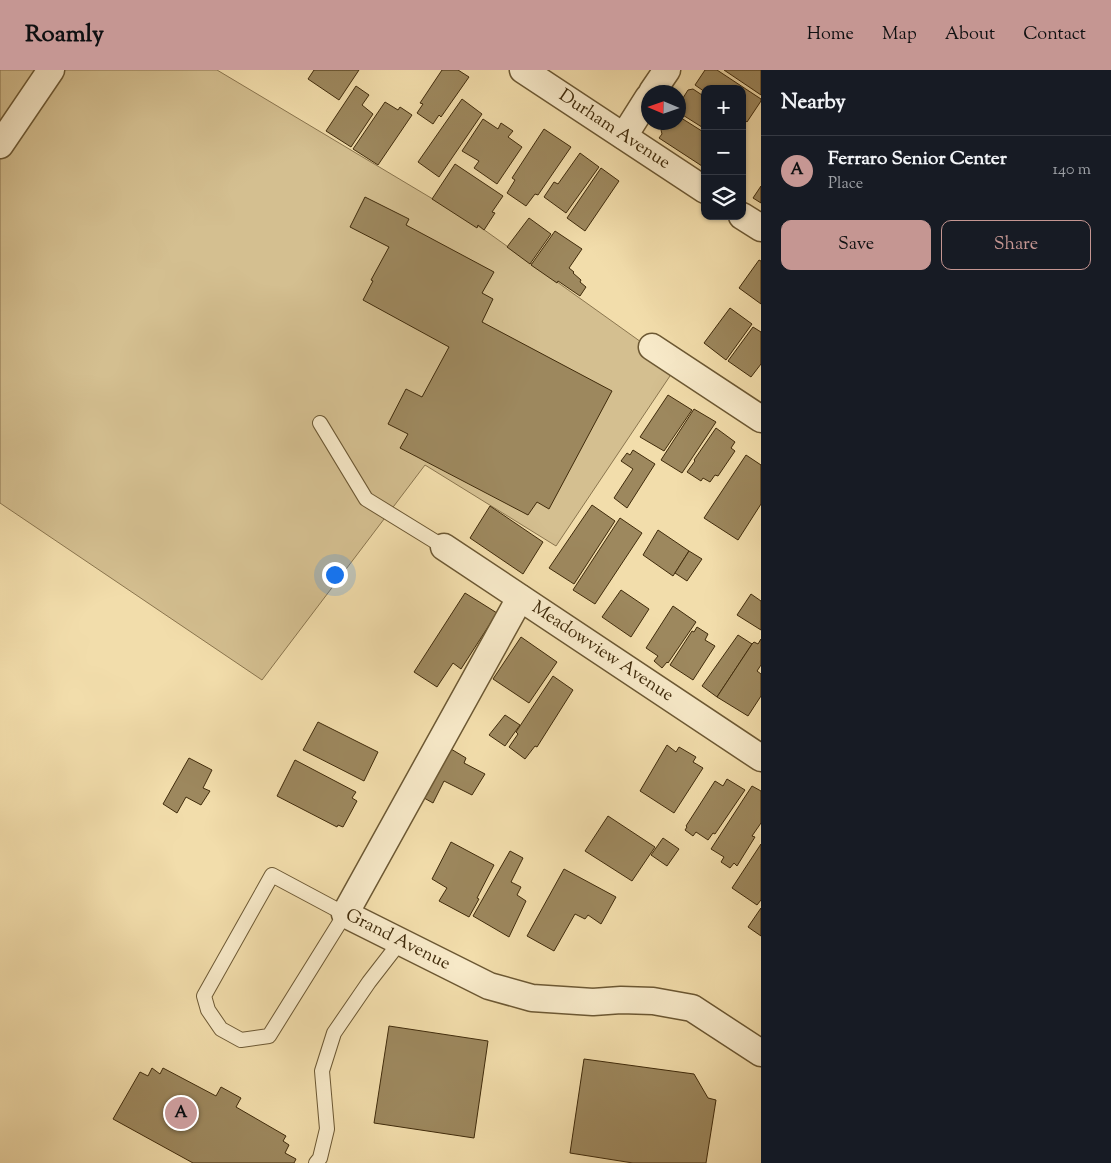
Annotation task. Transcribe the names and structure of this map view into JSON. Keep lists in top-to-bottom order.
{
  "streets": {
    "street": ["Durham Avenue", "Meadowview Avenue", "Grand Avenue"]
  },
  "crossings": [
    ["Meadowview Avenue", "Grand Avenue"]
  ],
  "north": "left",
  "page": {
    "header": "Roamly",
    "nav": [
      "Home",
      "Map",
      "About",
      "Contact"
    ],
    "heading": "Nearby",
    "map_buttons": ["+", "−"],
    "list": [
      {
        "mark": "A",
        "name": "Ferraro Senior Center",
        "note": "Place",
        "value": "140 m"
      }
    ],
    "buttons": ["Save", "Share"],
    "pins": "A"
  }
}
